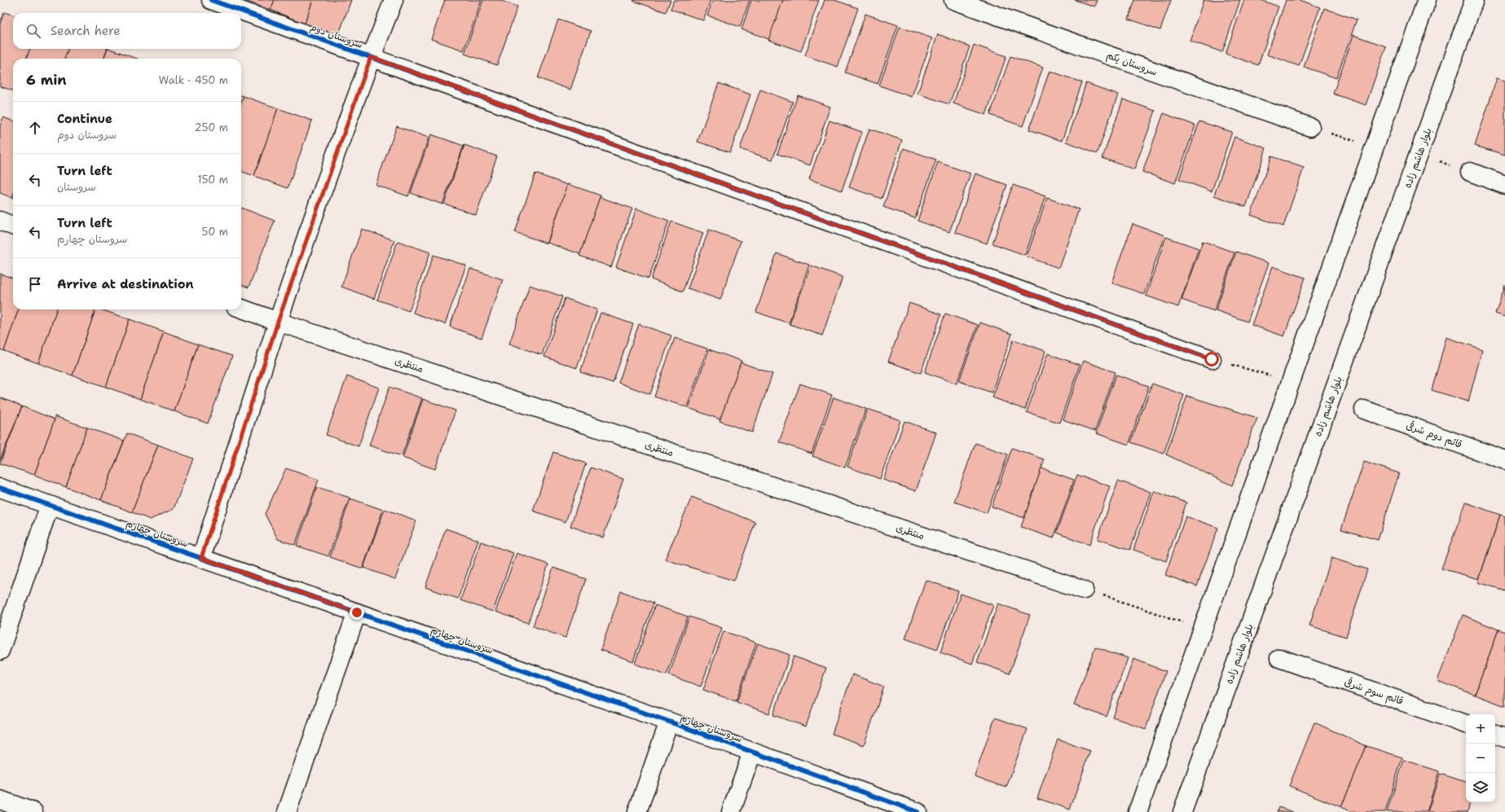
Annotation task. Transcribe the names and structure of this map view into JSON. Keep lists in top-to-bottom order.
{
  "streets": {
    "street": [
      "سروستان دوم",
      "سروستان یکم",
      "بلوار هاشم زاده",
      "منتظری",
      "قائم دوم شرقی",
      "سروستان چهارم",
      "قائم سوم شرقی"
    ]
  },
  "page": {
    "search": "Search here",
    "heading": ["6 min", "Walk · 450 m"],
    "list": [
      ["Continue", "سروستان دوم", "250 m"],
      ["Turn left", "سروستان", "150 m"],
      ["Turn left", "سروستان چهارم", "50 m"],
      "Arrive at destination"
    ],
    "map_buttons": ["+", "−"]
  }
}
